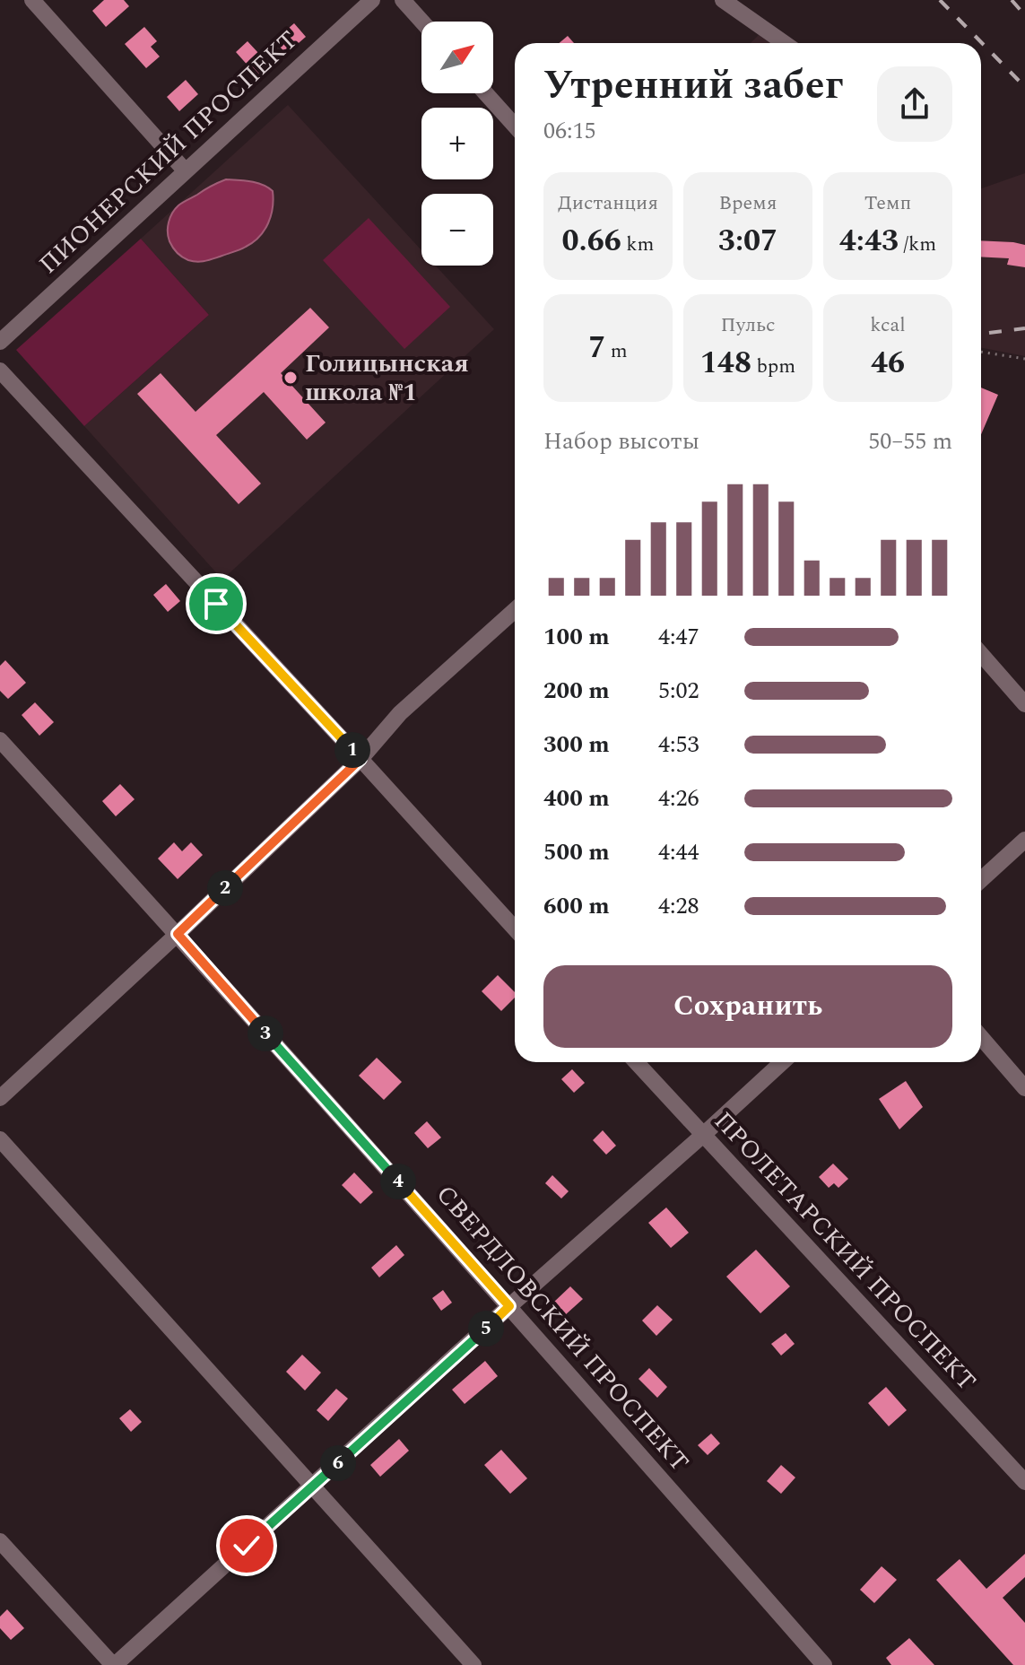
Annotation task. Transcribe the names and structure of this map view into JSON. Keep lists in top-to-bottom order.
{
  "streets": {
    "street": ["ПИОНЕРСКИЙ ПРОСПЕКТ", "ПРОЛЕТАРСКИЙ ПРОСПЕКТ", "СВЕРДЛОВСКИЙ ПРОСПЕКТ"]
  },
  "places": ["Голицынская школа №1"],
  "north": "top right",
  "page": {
    "map_buttons": ["+", "−"],
    "heading": ["Утренний забег", "06:15"],
    "stats": [
      ["Дистанция", "0.66 km"],
      ["Время", "3:07"],
      ["Темп", "4:43 /km"],
      ["7 m"],
      ["Пульс", "148 bpm"],
      ["kcal", "46"]
    ],
    "chart": ["Набор высоты", "50–55 m"],
    "list": [
      {
        "name": "100 m",
        "note": "4:47"
      },
      {
        "name": "200 m",
        "note": "5:02"
      },
      {
        "name": "300 m",
        "note": "4:53"
      },
      {
        "name": "400 m",
        "note": "4:26"
      },
      {
        "name": "500 m",
        "note": "4:44"
      },
      {
        "name": "600 m",
        "note": "4:28"
      }
    ],
    "pins": [
      "1",
      "2",
      "3",
      "4",
      "5",
      "6"
    ],
    "buttons": "Сохранить"
  }
}
